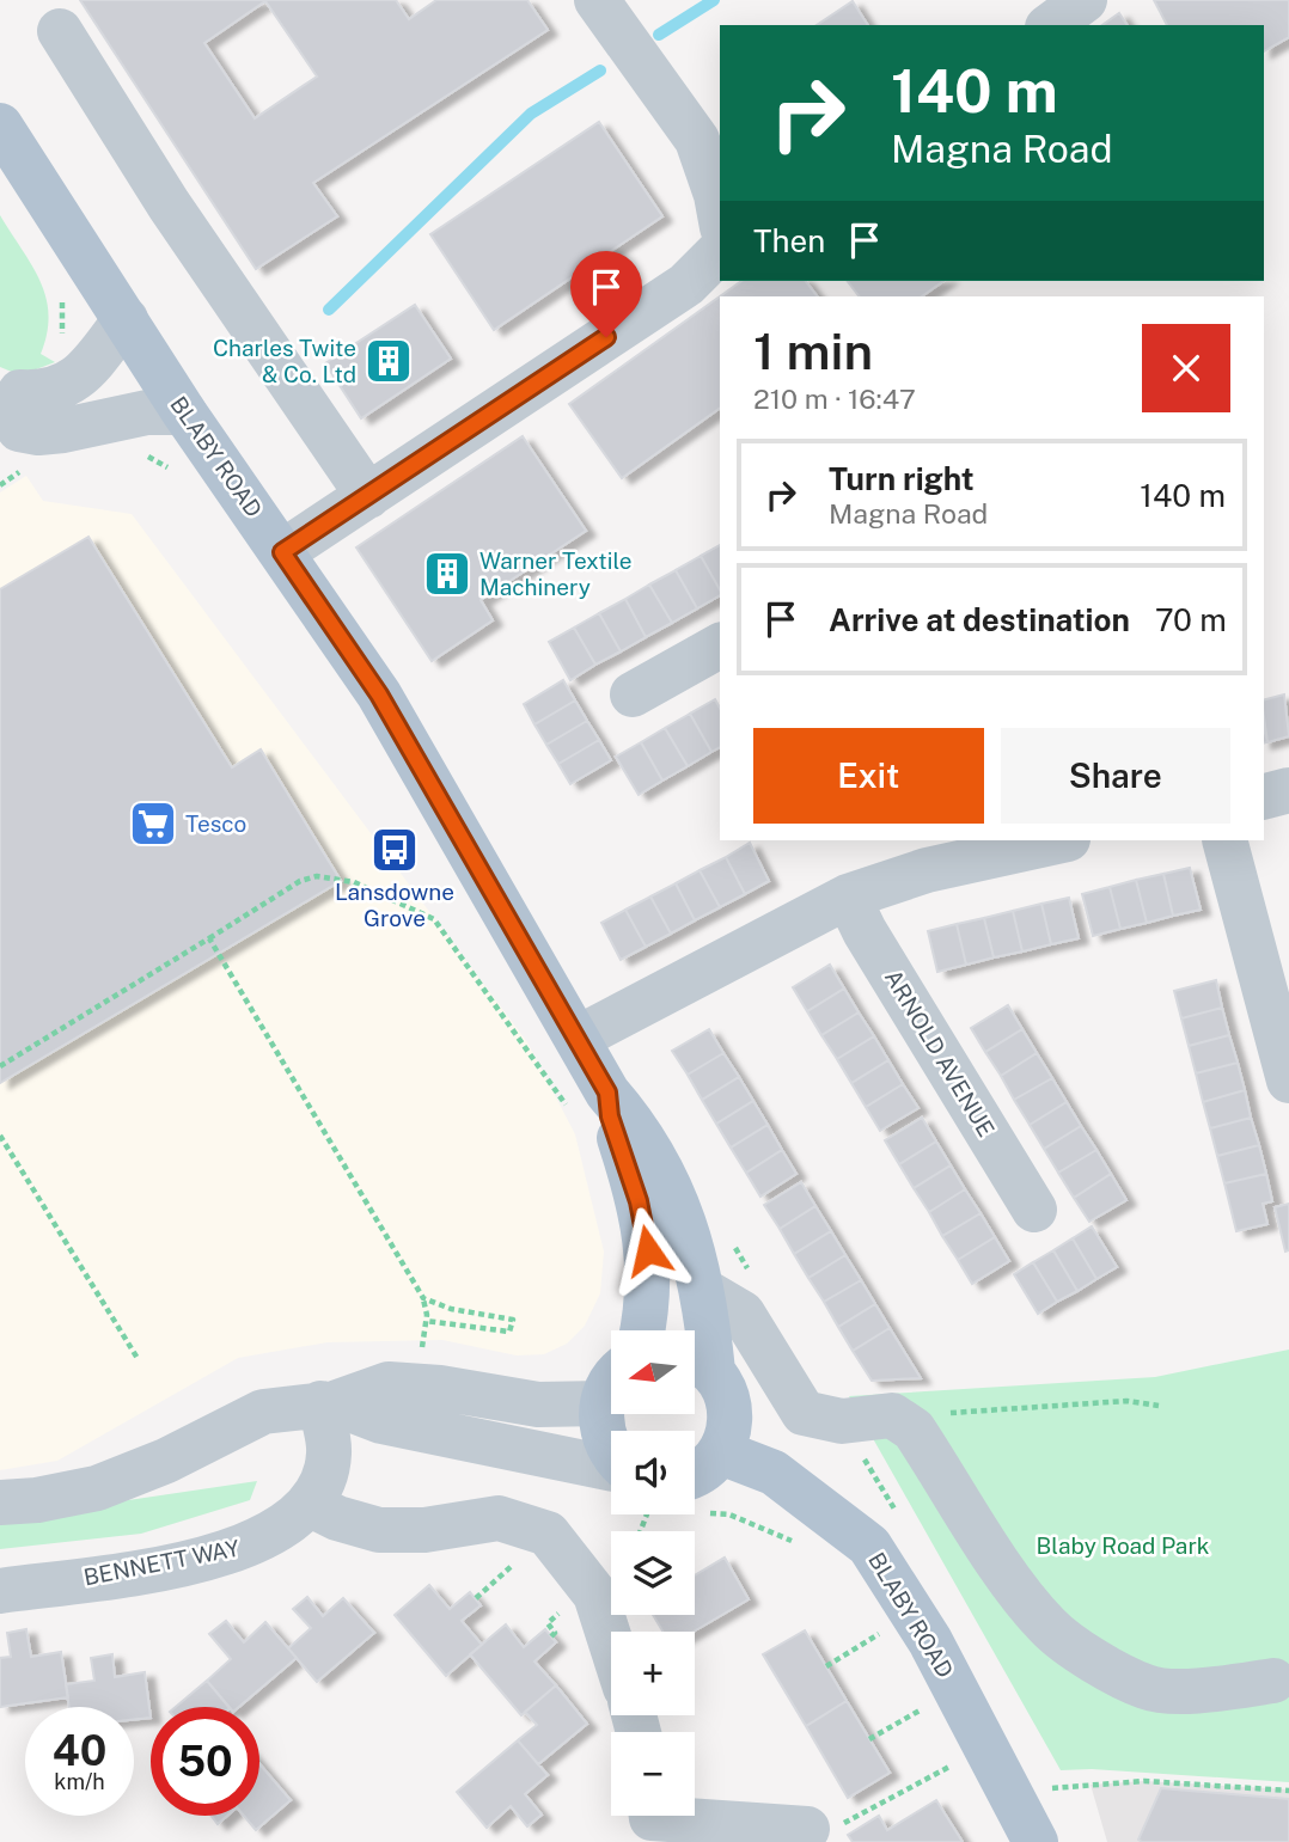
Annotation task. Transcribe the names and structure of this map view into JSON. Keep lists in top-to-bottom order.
{
  "streets": {
    "main road": ["BLABY ROAD"],
    "street": ["ARNOLD AVENUE", "BENNETT WAY"]
  },
  "parks": ["Blaby Road Park"],
  "places": {
    "building": ["Charles Twite & Co. Ltd", "Warner Textile Machinery"],
    "supermarket": ["Tesco"],
    "bus stop": ["Lansdowne Grove"]
  },
  "north": "left",
  "page": {
    "turn": ["140 m", "Magna Road"],
    "then": "Then",
    "heading": ["1 min", "210 m · 16:47"],
    "list": [
      {
        "name": "Turn right",
        "note": "Magna Road",
        "value": "140 m"
      },
      {
        "name": "Arrive at destination",
        "value": "70 m"
      }
    ],
    "buttons": ["Exit", "Share"],
    "map_buttons": ["+", "−"],
    "speed": "40 km/h",
    "limit": "50"
  }
}
